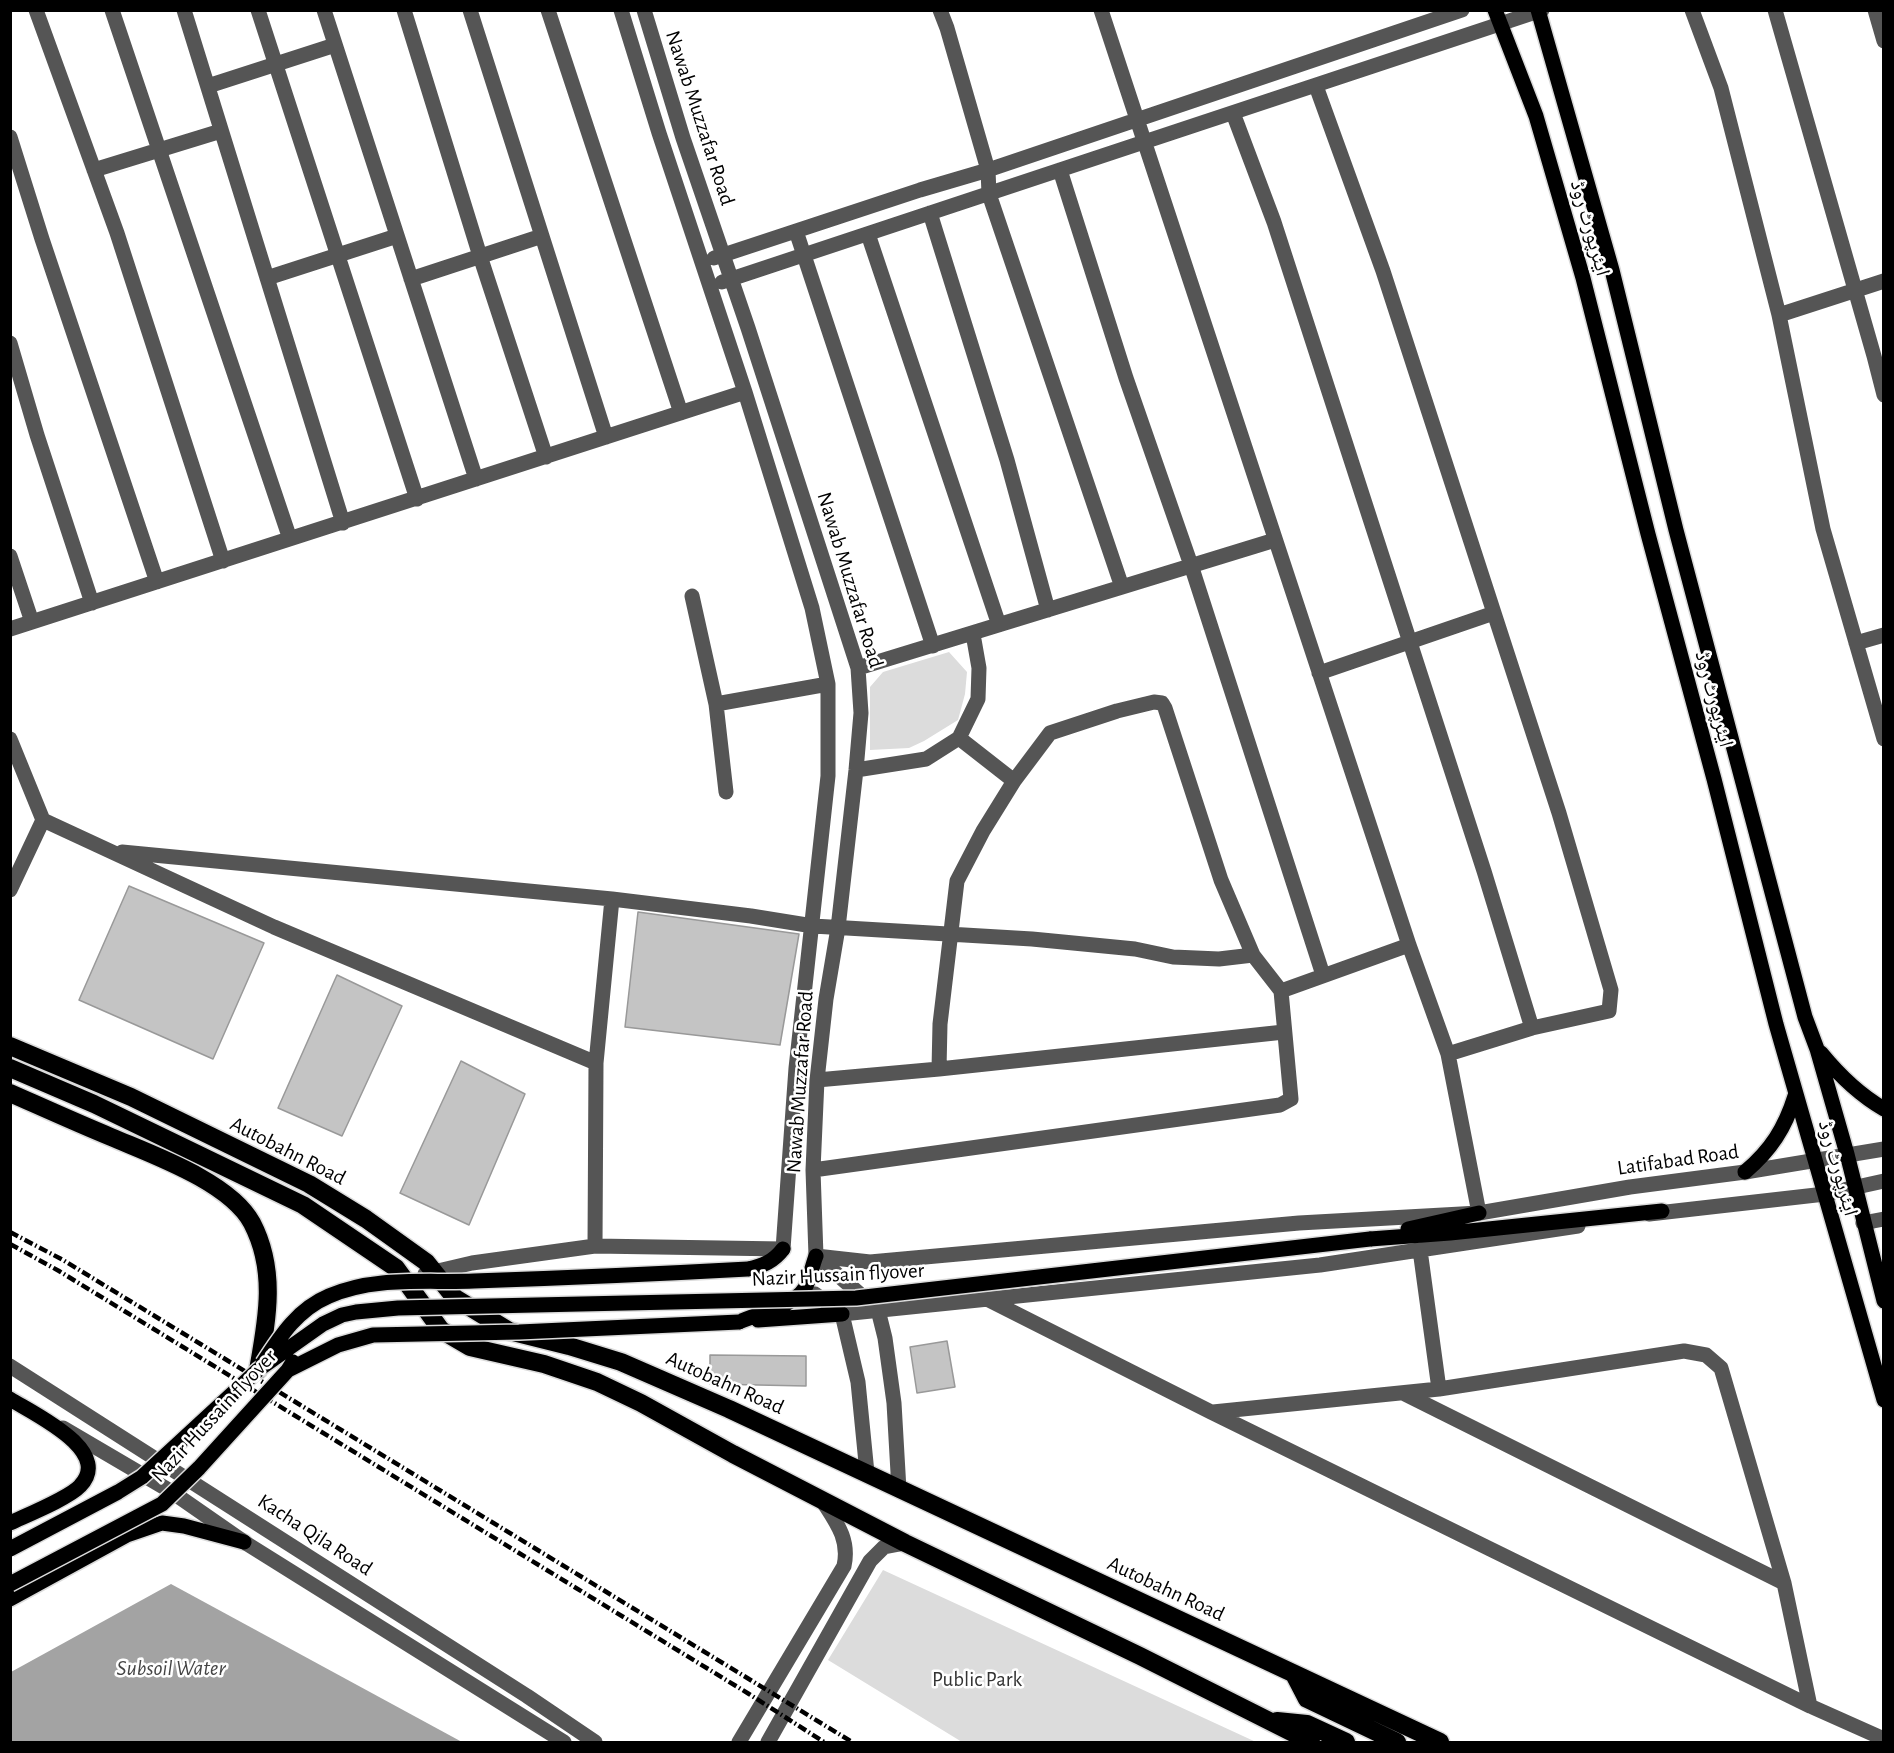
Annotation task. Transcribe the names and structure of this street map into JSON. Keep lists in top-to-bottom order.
{
  "streets": {
    "highway": ["Autobahn Road"],
    "main road": ["ایئرپورٹ روڈ", "Nazir Hussain flyover"],
    "street": ["Nawab Muzzafar Road", "Latifabad Road", "Kacha Qila Road"]
  },
  "crossings": [
    ["Nawab Muzzafar Road", "Latifabad Road"],
    ["ایئرپورٹ روڈ", "Latifabad Road"]
  ],
  "water": ["Subsoil Water"],
  "parks": ["Public Park"]
}
